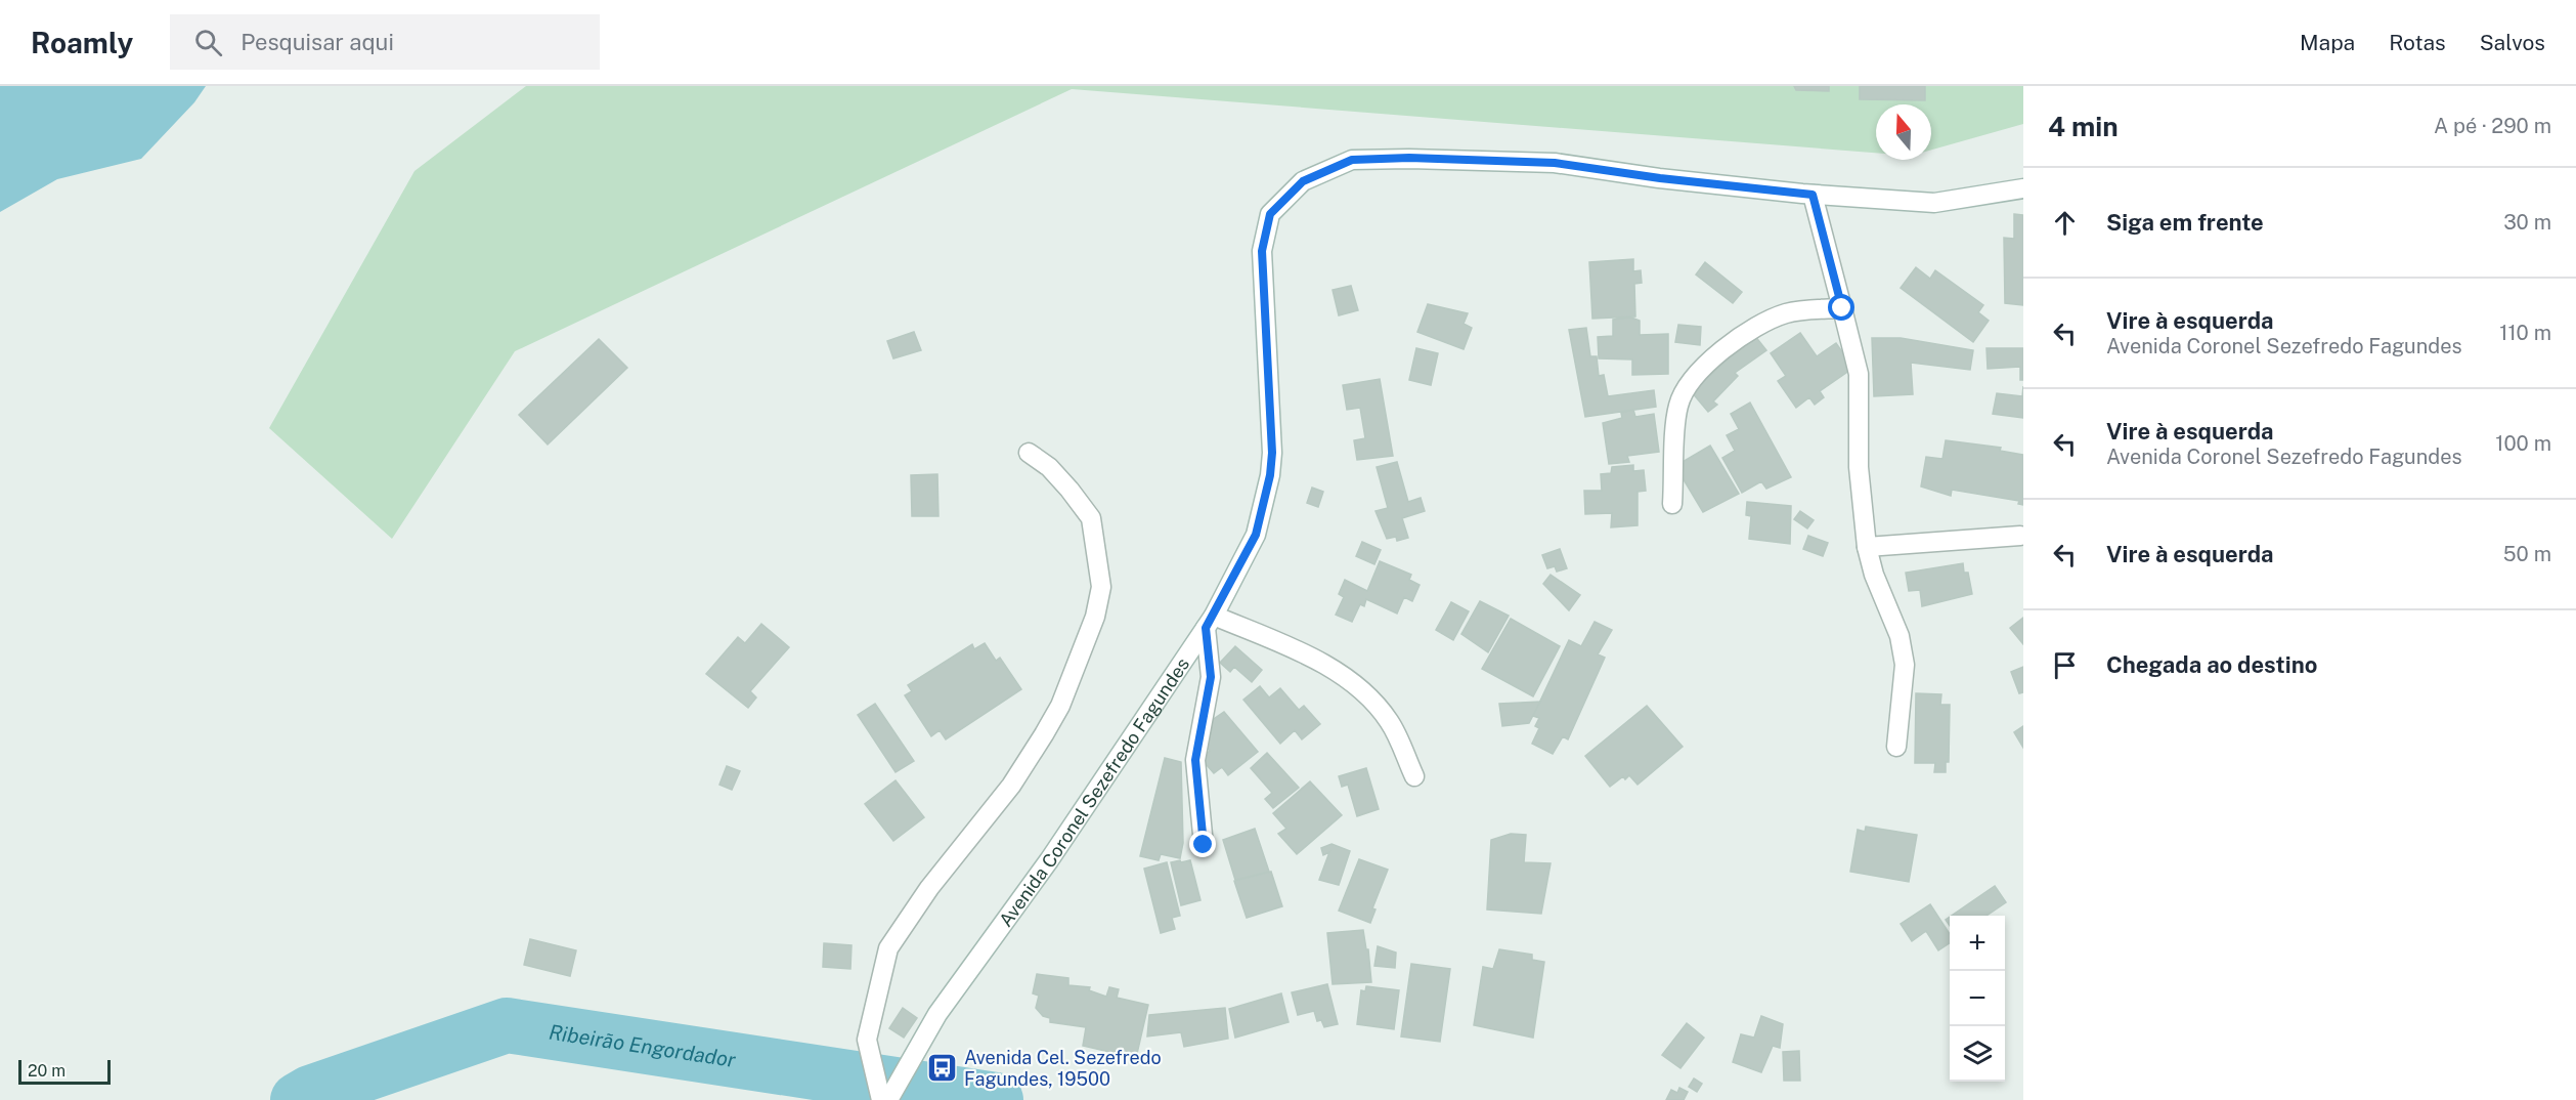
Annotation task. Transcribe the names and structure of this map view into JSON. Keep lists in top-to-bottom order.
{
  "streets": {
    "main road": ["Avenida Coronel Sezefredo Fagundes"]
  },
  "water": ["Ribeirão Engordador"],
  "places": {
    "bus stop": ["Avenida Cel. Sezefredo Fagundes, 19500"]
  },
  "scale_bar": "20 m",
  "north": "top",
  "page": {
    "header": "Roamly",
    "search": "Pesquisar aqui",
    "nav": ["Mapa", "Rotas", "Salvos"],
    "heading": ["4 min", "A pé · 290 m"],
    "list": [
      ["Siga em frente", "30 m"],
      ["Vire à esquerda", "Avenida Coronel Sezefredo Fagundes", "110 m"],
      ["Vire à esquerda", "Avenida Coronel Sezefredo Fagundes", "100 m"],
      ["Vire à esquerda", "50 m"],
      "Chegada ao destino"
    ],
    "map_buttons": ["+", "−"],
    "scale": "20 m"
  }
}
